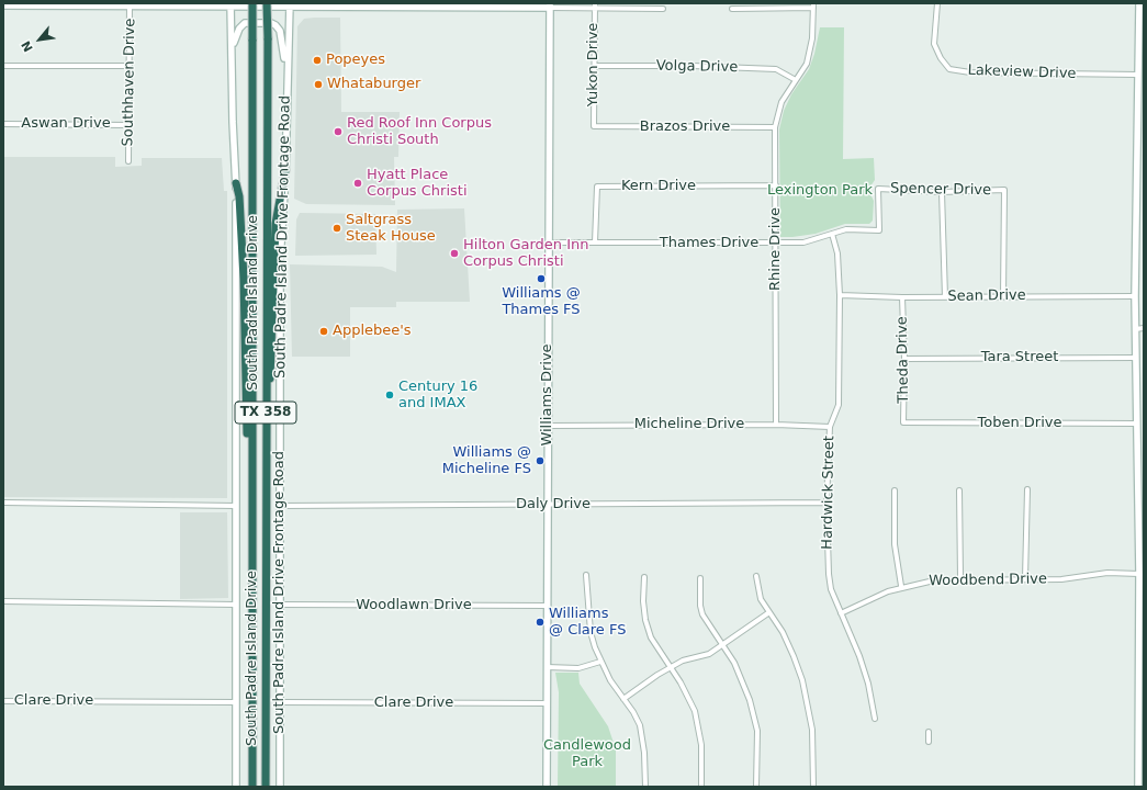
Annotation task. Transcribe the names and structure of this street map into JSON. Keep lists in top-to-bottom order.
{
  "streets": {
    "highway": ["South Padre Island Drive", "TX 358"],
    "main road": ["South Padre Island Drive Frontage Road", "Williams Drive"],
    "street": [
      "Yukon Drive",
      "Volga Drive",
      "Lakeview Drive",
      "Southhaven Drive",
      "Aswan Drive",
      "Brazos Drive",
      "Kern Drive",
      "Spencer Drive",
      "Thames Drive",
      "Rhine Drive",
      "Sean Drive",
      "Tara Street",
      "Theda Drive",
      "Toben Drive",
      "Micheline Drive",
      "Hardwick Street",
      "Daly Drive",
      "Woodbend Drive",
      "Woodlawn Drive",
      "Clare Drive"
    ]
  },
  "crossings": [
    ["Yukon Drive", "Volga Drive"],
    ["Yukon Drive", "Brazos Drive"],
    ["Volga Drive", "Rhine Drive"],
    ["Southhaven Drive", "Aswan Drive"],
    ["Brazos Drive", "Rhine Drive"],
    ["Kern Drive", "Thames Drive"],
    ["Kern Drive", "Rhine Drive"],
    ["Spencer Drive", "Thames Drive"],
    ["Spencer Drive", "Sean Drive"],
    ["South Padre Island Drive Frontage Road", "Daly Drive"],
    ["South Padre Island Drive Frontage Road", "Woodlawn Drive"],
    ["South Padre Island Drive Frontage Road", "Clare Drive"],
    ["Thames Drive", "Rhine Drive"],
    ["Thames Drive", "Williams Drive"],
    ["Thames Drive", "Hardwick Street"],
    ["Rhine Drive", "Micheline Drive"],
    ["Sean Drive", "Theda Drive"],
    ["Sean Drive", "Hardwick Street"],
    ["Tara Street", "Theda Drive"],
    ["Theda Drive", "Toben Drive"],
    ["Williams Drive", "Micheline Drive"],
    ["Williams Drive", "Daly Drive"],
    ["Williams Drive", "Woodlawn Drive"],
    ["Williams Drive", "Clare Drive"],
    ["Micheline Drive", "Hardwick Street"],
    ["Hardwick Street", "Daly Drive"],
    ["Hardwick Street", "Woodbend Drive"]
  ],
  "parks": ["Lexington Park", "Candlewood Park"],
  "places": [
    "Popeyes",
    "Whataburger",
    "Red Roof Inn Corpus Christi South",
    "Hyatt Place Corpus Christi",
    "Saltgrass Steak House",
    "Hilton Garden Inn Corpus Christi",
    "Williams @ Thames FS",
    "Applebee's",
    "Century 16 and IMAX",
    "Williams @ Micheline FS",
    "Williams @ Clare FS"
  ],
  "north": "bottom left"
}
